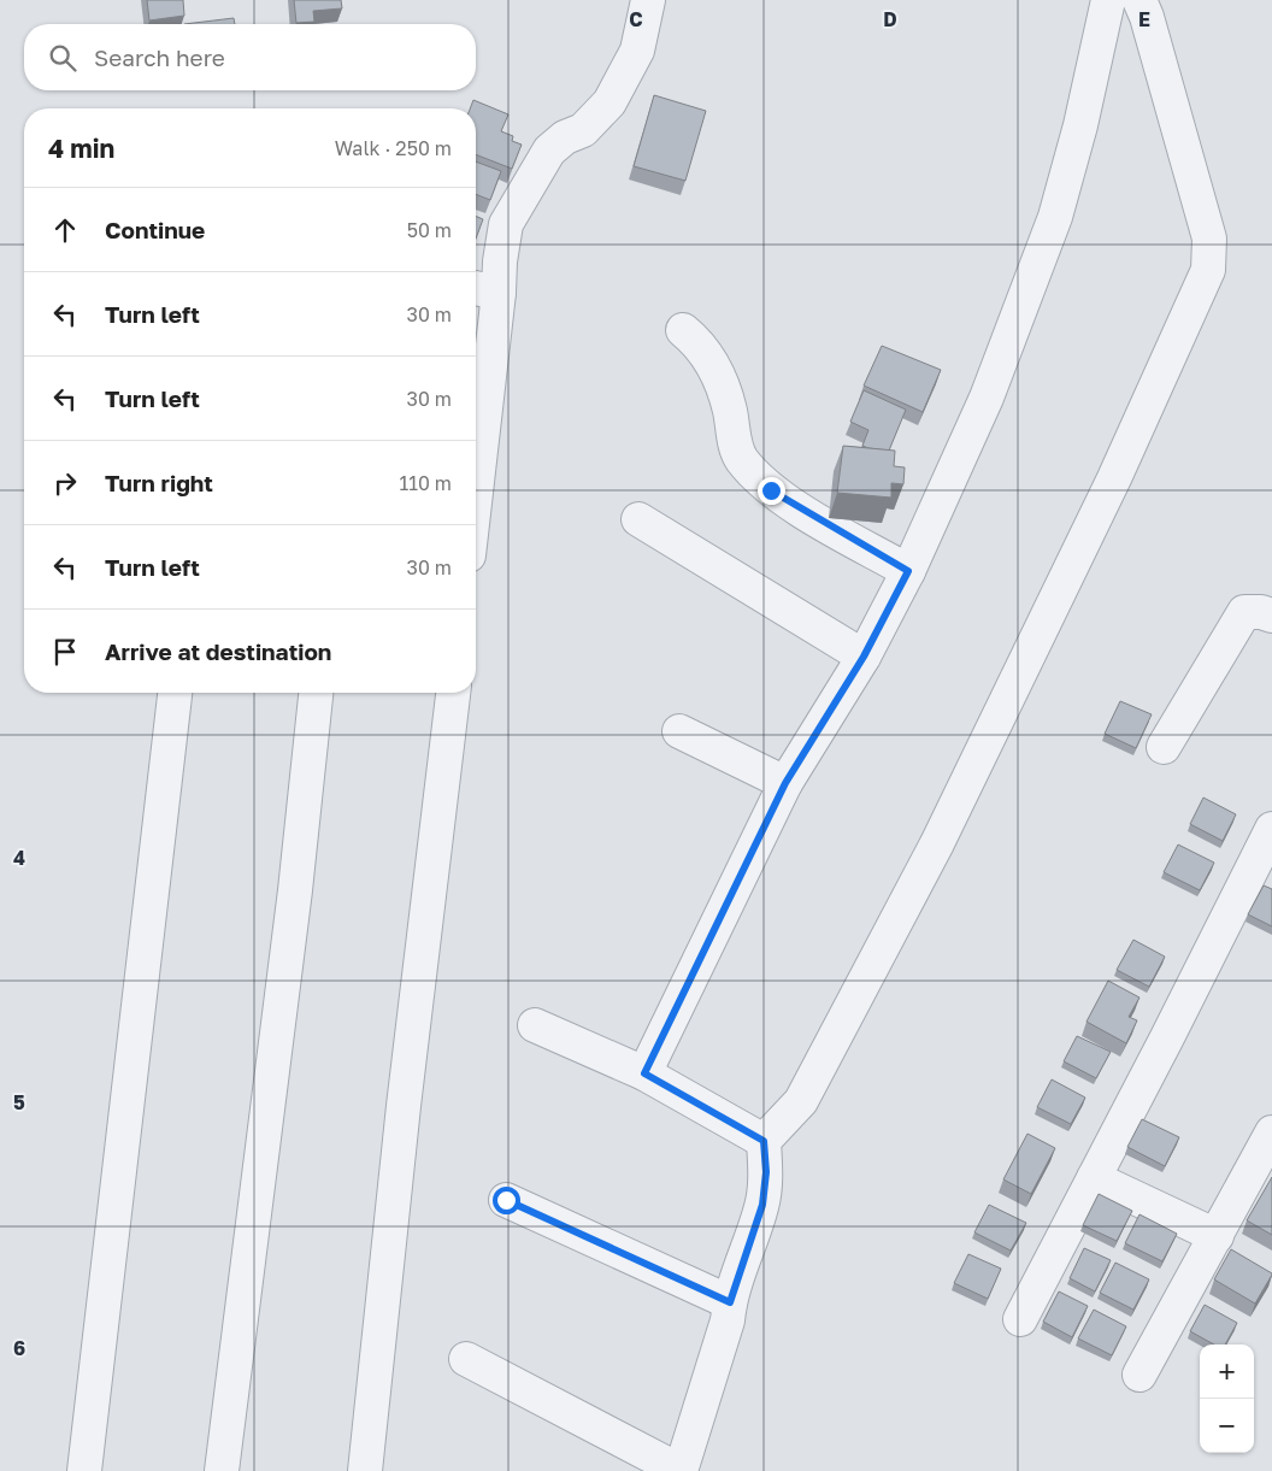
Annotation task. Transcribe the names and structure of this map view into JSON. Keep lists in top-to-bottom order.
{
  "page": {
    "search": "Search here",
    "heading": ["4 min", "Walk · 250 m"],
    "list": [
      ["Continue", "50 m"],
      ["Turn left", "30 m"],
      ["Turn left", "30 m"],
      ["Turn right", "110 m"],
      ["Turn left", "30 m"],
      "Arrive at destination"
    ],
    "map_buttons": ["+", "−"]
  },
  "grid": {
    "columns": ["C", "D", "E"],
    "rows": ["4", "5", "6"]
  }
}
